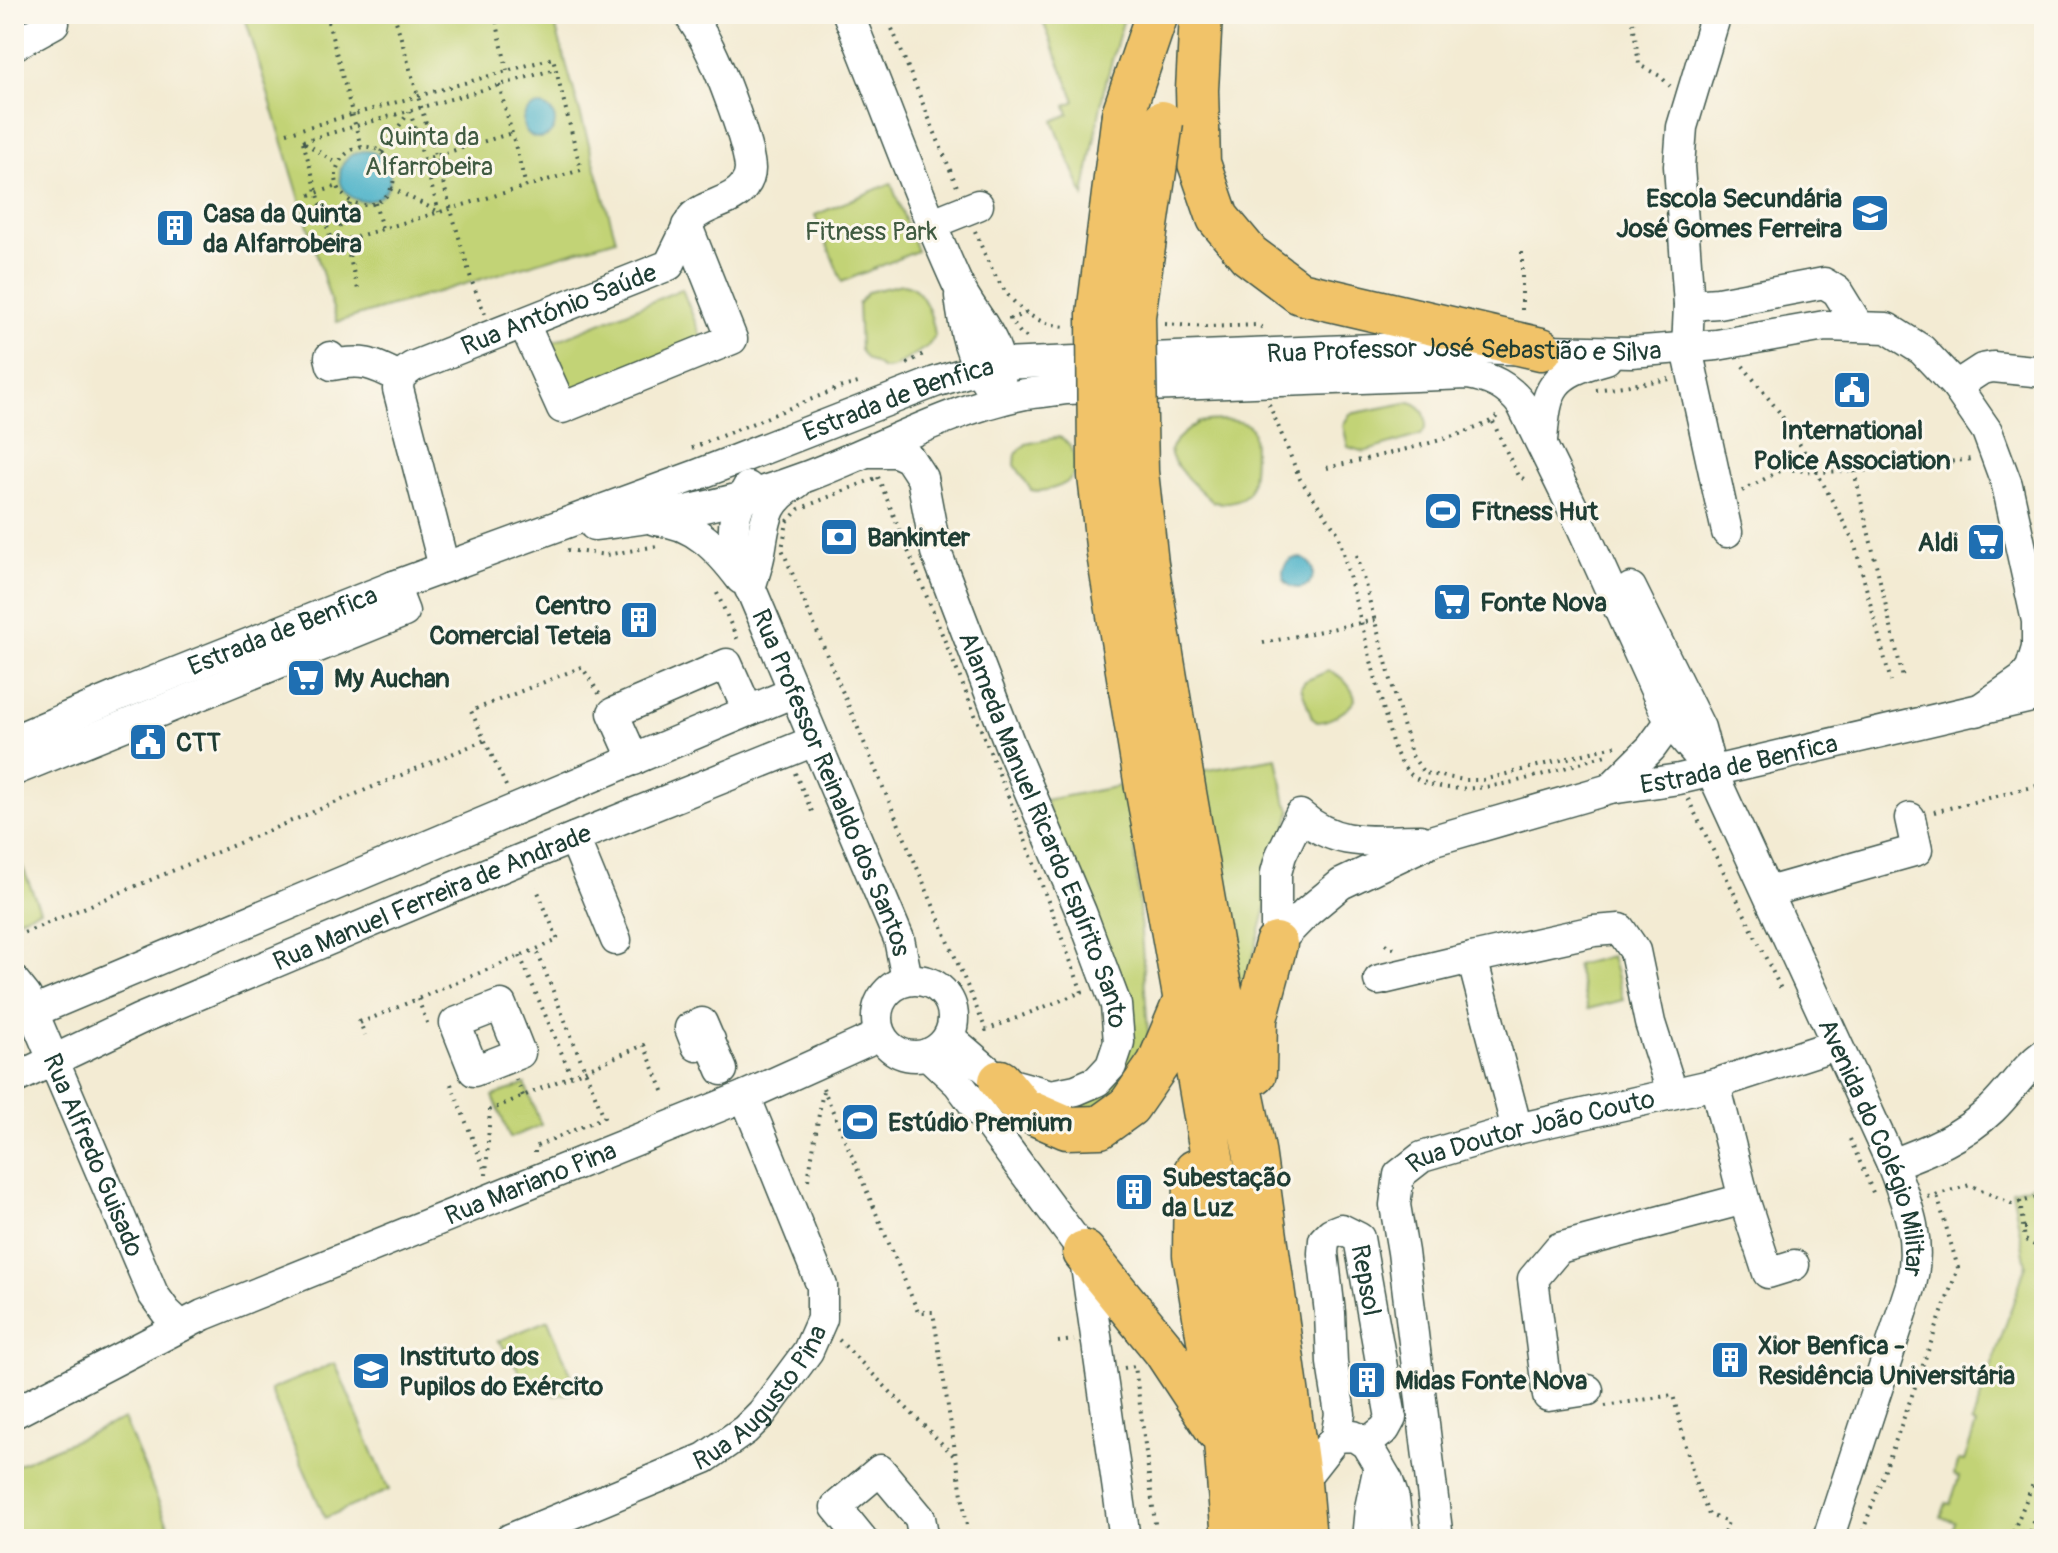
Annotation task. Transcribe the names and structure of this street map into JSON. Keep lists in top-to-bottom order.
{
  "streets": {
    "street": [
      "Rua António Saúde",
      "Rua Professor José Sebastião e Silva",
      "Estrada de Benfica",
      "Rua Professor Reinaldo dos Santos",
      "Alameda Manuel Ricardo Espírito Santo",
      "Rua Manuel Ferreira de Andrade",
      "Rua Doutor João Couto",
      "Avenida do Colégio Militar",
      "Rua Alfredo Guisado",
      "Rua Mariano Pina",
      "Repsol",
      "Rua Augusto Pina"
    ]
  },
  "crossings": [
    ["Rua Professor José Sebastião e Silva", "Estrada de Benfica"],
    ["Rua Professor José Sebastião e Silva", "Avenida do Colégio Militar"],
    ["Estrada de Benfica", "Rua Professor Reinaldo dos Santos"],
    ["Estrada de Benfica", "Alameda Manuel Ricardo Espírito Santo"],
    ["Estrada de Benfica", "Avenida do Colégio Militar"],
    ["Rua Professor Reinaldo dos Santos", "Alameda Manuel Ricardo Espírito Santo"],
    ["Rua Professor Reinaldo dos Santos", "Rua Manuel Ferreira de Andrade"],
    ["Rua Professor Reinaldo dos Santos", "Rua Mariano Pina"],
    ["Alameda Manuel Ricardo Espírito Santo", "Rua Mariano Pina"],
    ["Rua Manuel Ferreira de Andrade", "Rua Alfredo Guisado"],
    ["Rua Doutor João Couto", "Avenida do Colégio Militar"],
    ["Rua Alfredo Guisado", "Rua Mariano Pina"],
    ["Rua Mariano Pina", "Rua Augusto Pina"]
  ],
  "parks": ["Quinta da Alfarrobeira", "Fitness Park"],
  "places": {
    "school or university": ["Escola Secundária José Gomes Ferreira", "Instituto dos Pupilos do Exército"],
    "building": [
      "Casa da Quinta da Alfarrobeira",
      "Centro Comercial Teteia",
      "Subestação da Luz",
      "Xior Benfica - Residência Universitária",
      "Midas Fonte Nova"
    ],
    "public building": ["International Police Association", "CTT"],
    "sports": ["Fitness Hut", "Estúdio Premium"],
    "bank": ["Bankinter"],
    "supermarket": ["Aldi", "Fonte Nova", "My Auchan"]
  }
}
